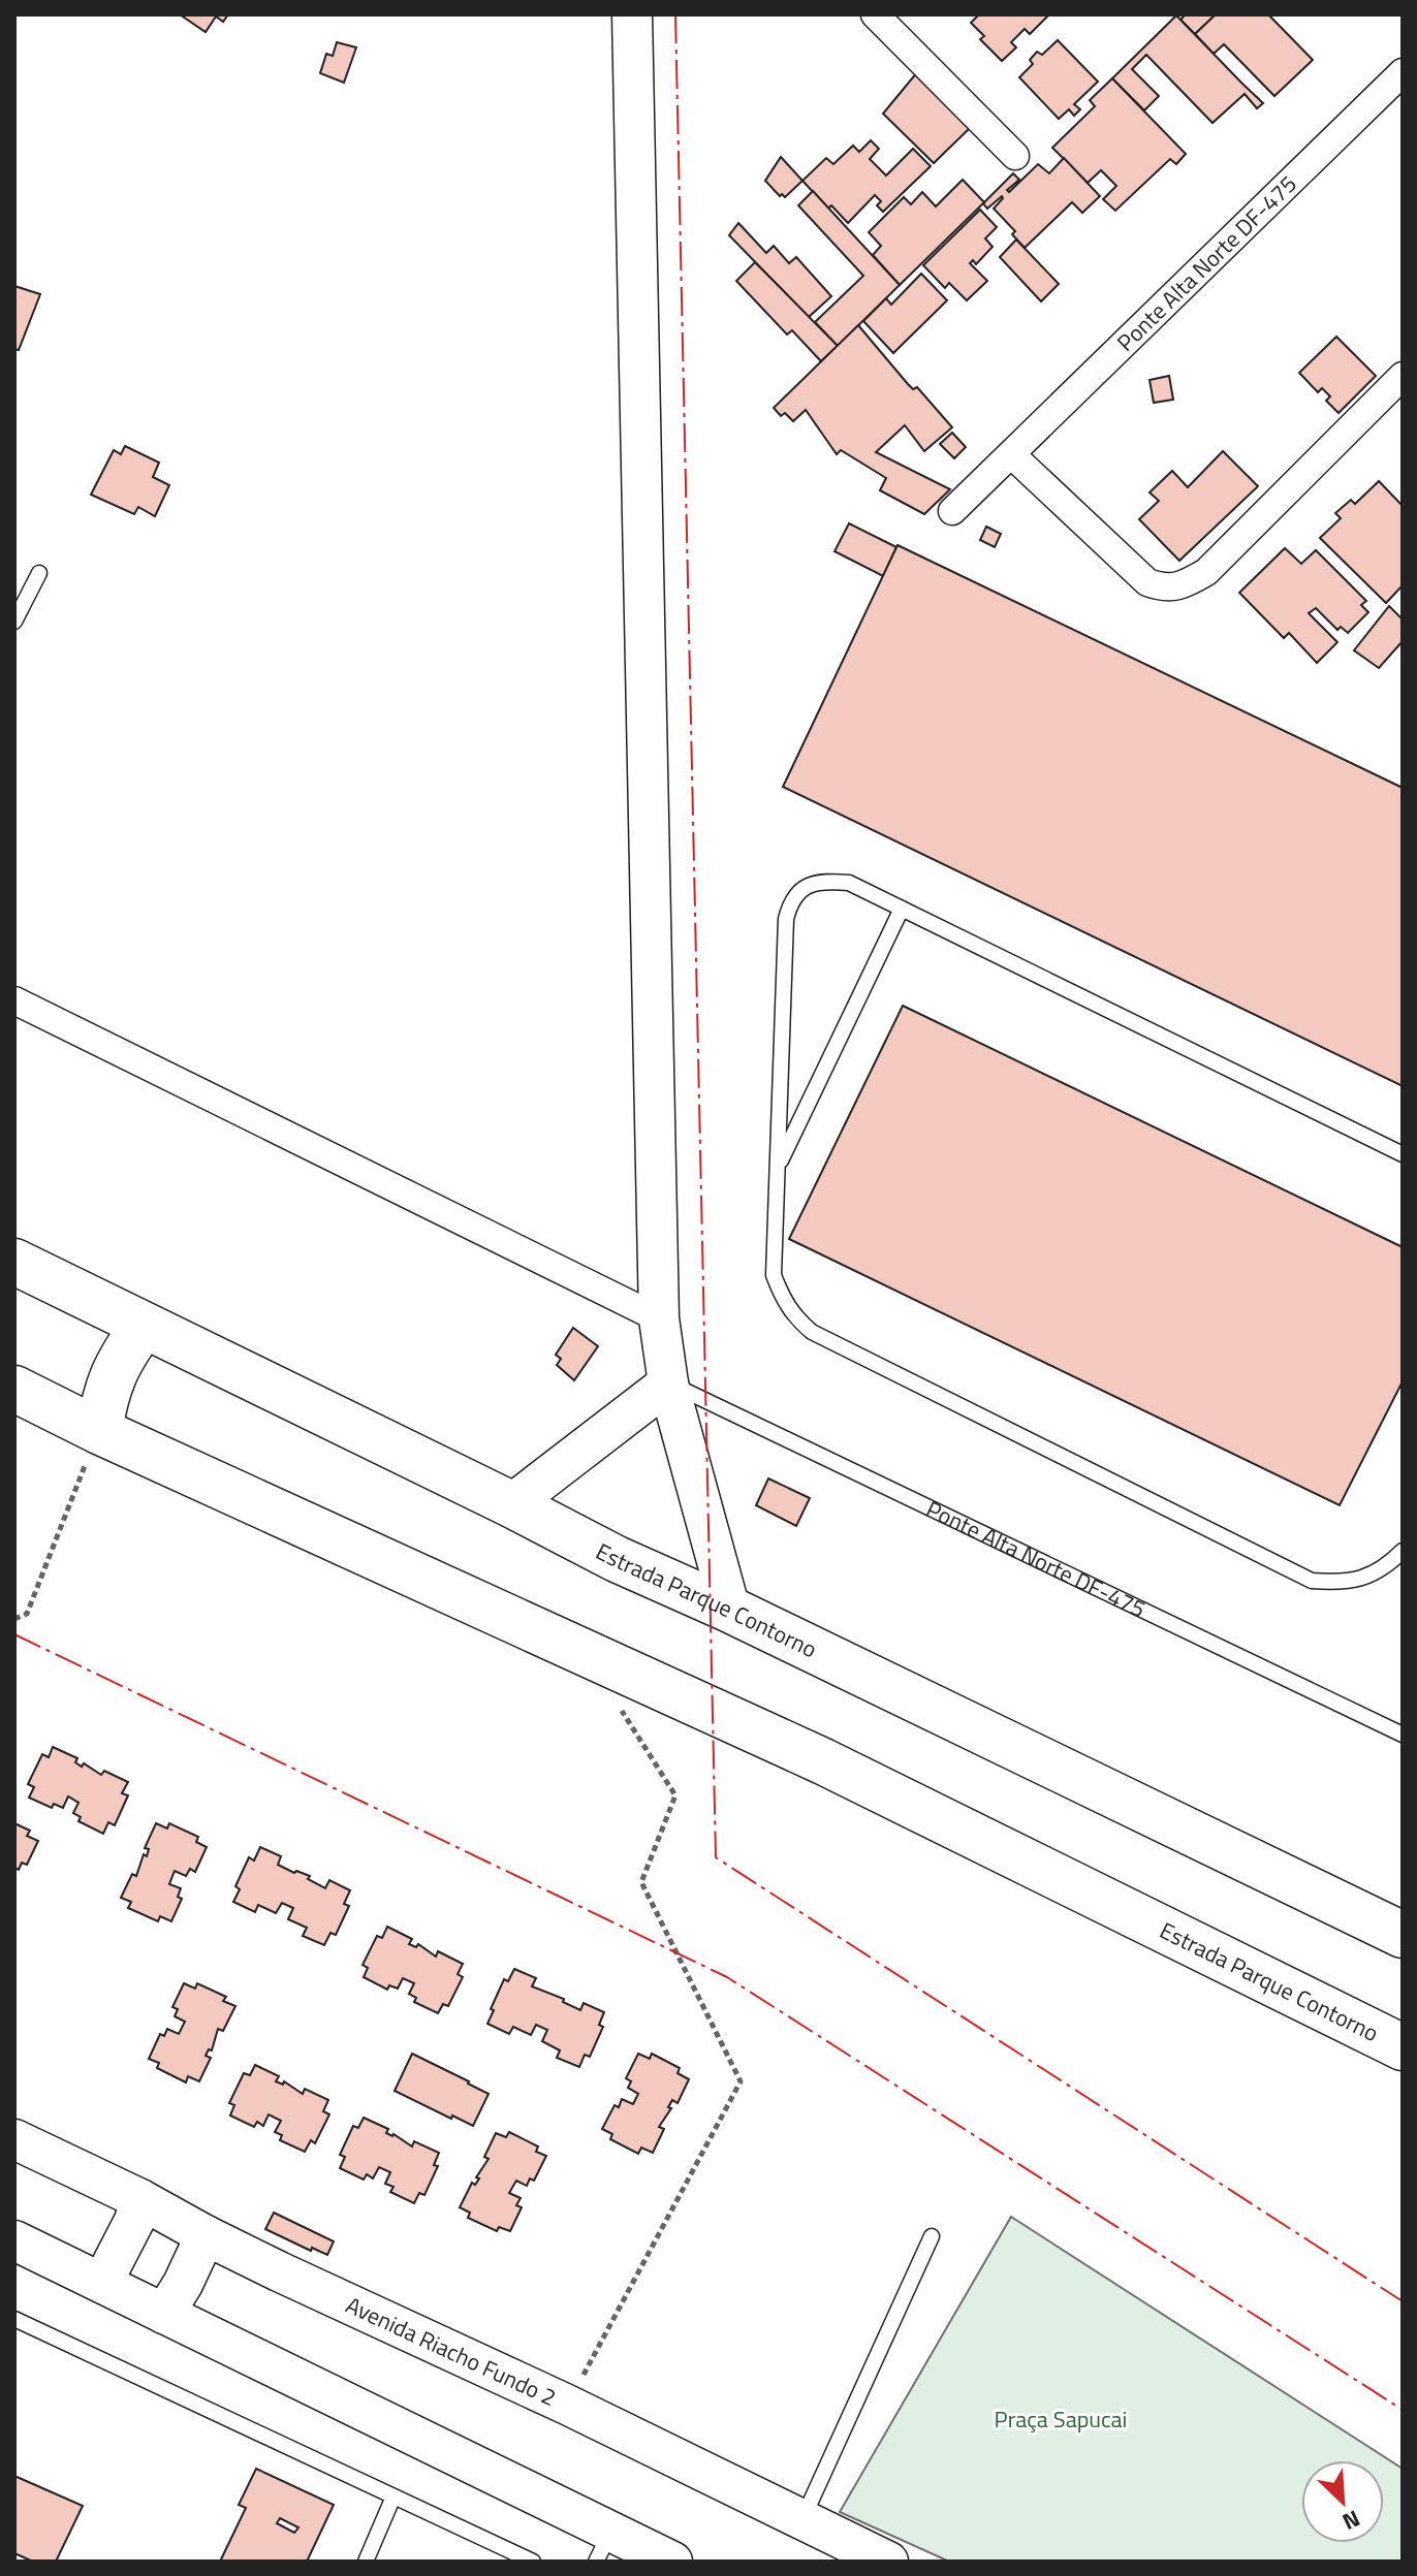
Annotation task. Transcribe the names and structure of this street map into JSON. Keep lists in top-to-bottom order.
{
  "streets": {
    "highway": ["Estrada Parque Contorno"],
    "street": ["Ponte Alta Norte DF-475", "Avenida Riacho Fundo 2"]
  },
  "parks": ["Praça Sapucai"],
  "north": "bottom right"
}
